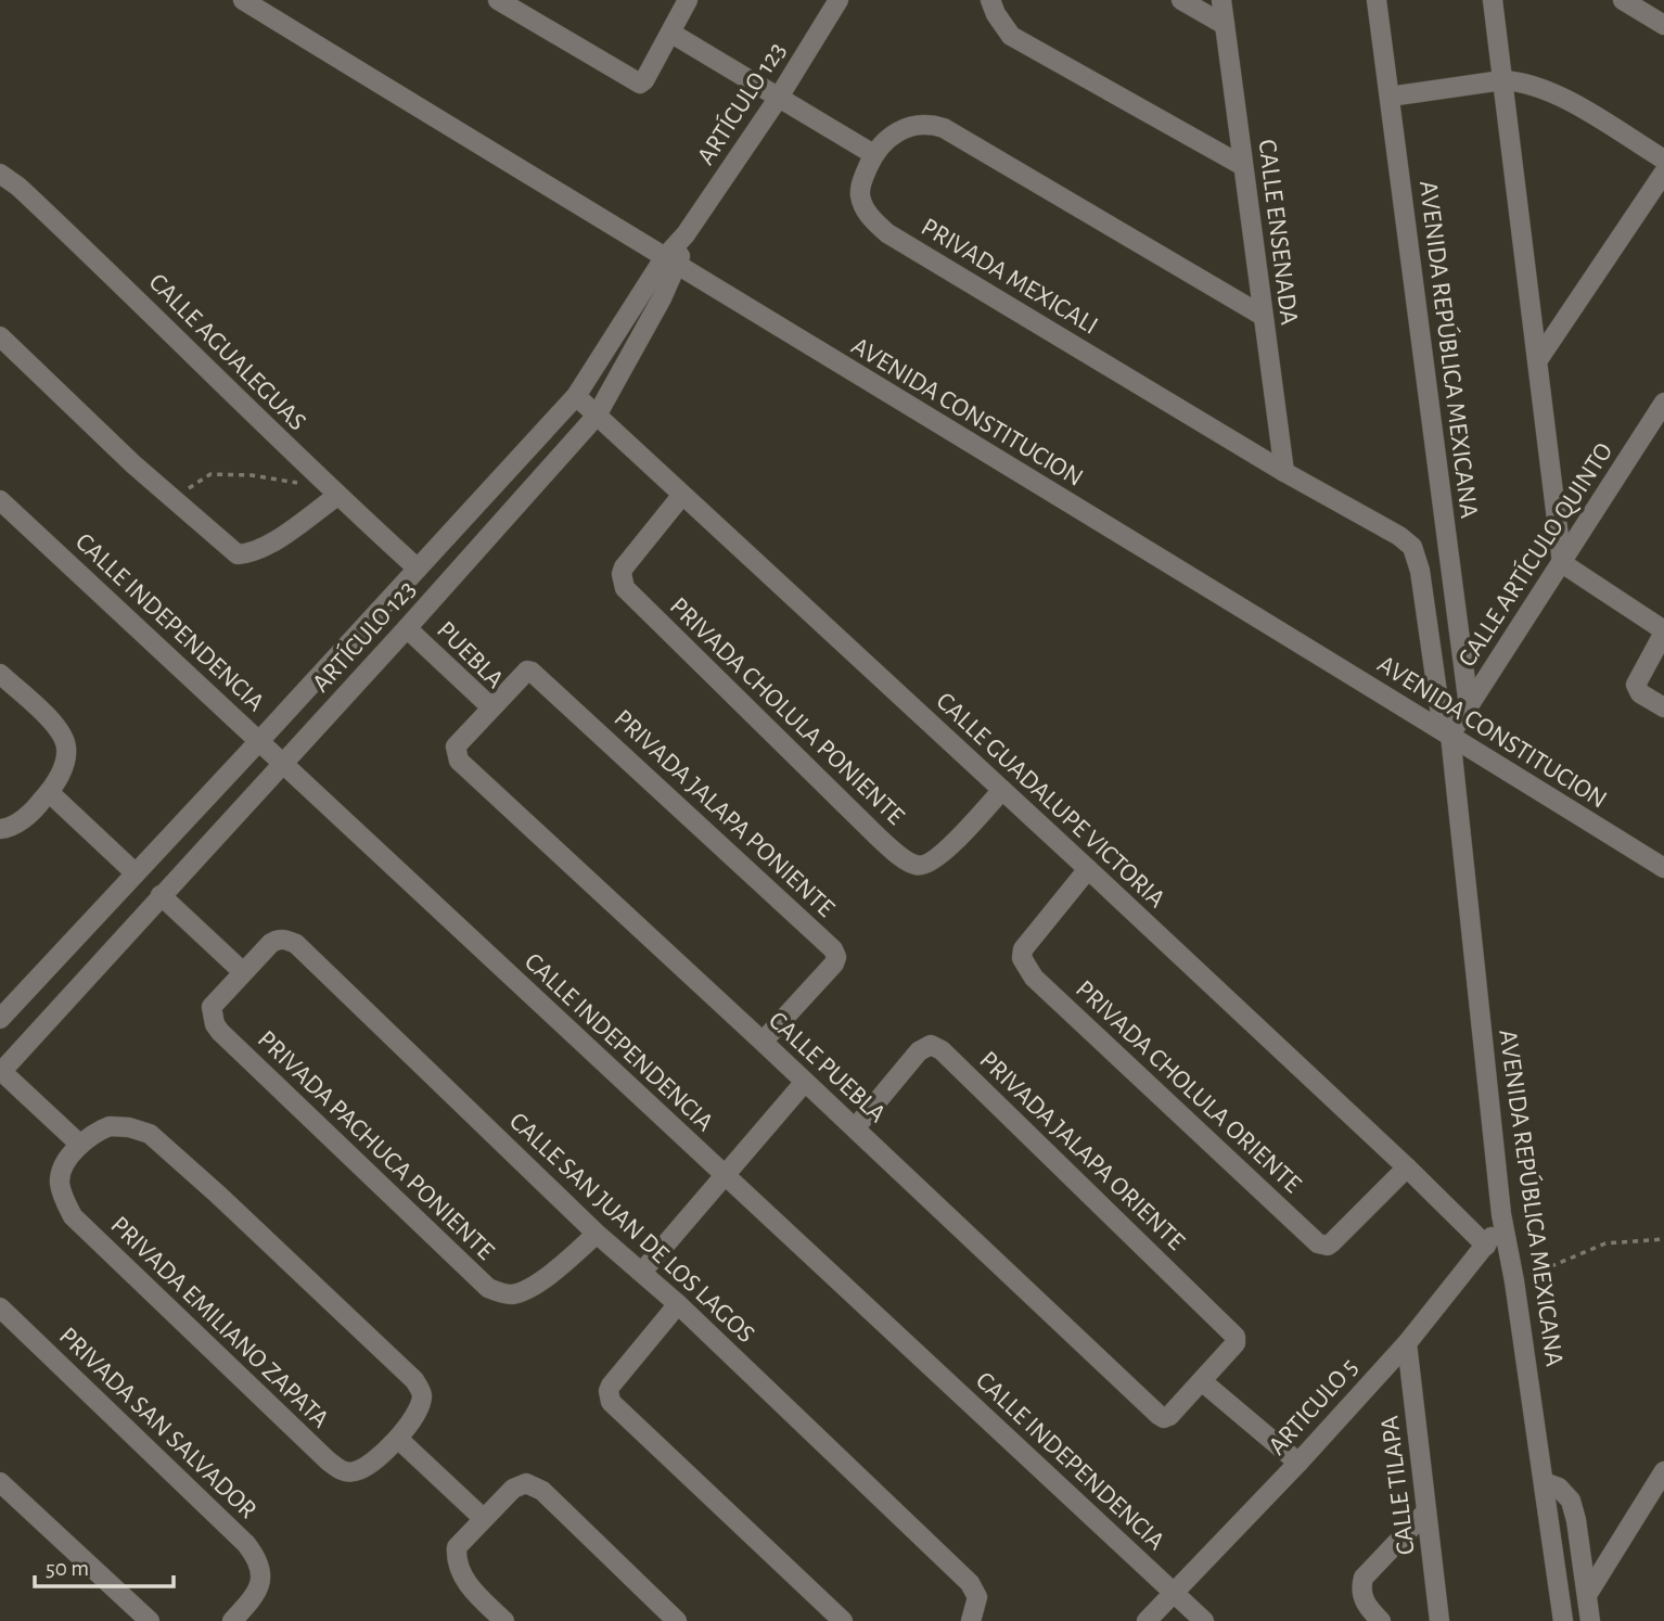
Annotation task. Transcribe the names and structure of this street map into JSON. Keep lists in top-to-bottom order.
{
  "streets": {
    "street": [
      "ARTÍCULO 123",
      "CALLE ENSENADA",
      "PRIVADA MEXICALI",
      "AVENIDA REPÚBLICA MEXICANA",
      "CALLE AGUALEGUAS",
      "AVENIDA CONSTITUCION",
      "CALLE ARTÍCULO QUINTO",
      "CALLE INDEPENDENCIA",
      "PUEBLA",
      "PRIVADA CHOLULA PONIENTE",
      "CALLE GUADALUPE VICTORIA",
      "PRIVADA JALAPA PONIENTE",
      "CALLE PUEBLA",
      "PRIVADA CHOLULA ORIENTE",
      "PRIVADA PACHUCA PONIENTE",
      "PRIVADA JALAPA ORIENTE",
      "CALLE SAN JUAN DE LOS LAGOS",
      "PRIVADA EMILIANO ZAPATA",
      "ARTICULO 5",
      "PRIVADA SAN SALVADOR",
      "CALLE TILAPA"
    ]
  },
  "crossings": [
    ["ARTÍCULO 123", "CALLE AGUALEGUAS"],
    ["ARTÍCULO 123", "AVENIDA CONSTITUCION"],
    ["ARTÍCULO 123", "CALLE INDEPENDENCIA"],
    ["ARTÍCULO 123", "PUEBLA"],
    ["ARTÍCULO 123", "CALLE GUADALUPE VICTORIA"],
    ["CALLE ENSENADA", "PRIVADA MEXICALI"],
    ["PRIVADA MEXICALI", "AVENIDA REPÚBLICA MEXICANA"],
    ["PRIVADA MEXICALI", "AVENIDA CONSTITUCION"],
    ["PRIVADA MEXICALI", "CALLE ARTÍCULO QUINTO"],
    ["AVENIDA REPÚBLICA MEXICANA", "AVENIDA CONSTITUCION"],
    ["AVENIDA REPÚBLICA MEXICANA", "CALLE ARTÍCULO QUINTO"],
    ["AVENIDA REPÚBLICA MEXICANA", "ARTICULO 5"],
    ["AVENIDA CONSTITUCION", "CALLE ARTÍCULO QUINTO"],
    ["CALLE INDEPENDENCIA", "ARTICULO 5"],
    ["PUEBLA", "PRIVADA JALAPA PONIENTE"],
    ["PUEBLA", "CALLE PUEBLA"],
    ["PRIVADA CHOLULA PONIENTE", "CALLE GUADALUPE VICTORIA"],
    ["CALLE GUADALUPE VICTORIA", "PRIVADA CHOLULA ORIENTE"],
    ["CALLE GUADALUPE VICTORIA", "ARTICULO 5"],
    ["PRIVADA JALAPA PONIENTE", "CALLE PUEBLA"],
    ["CALLE PUEBLA", "PRIVADA JALAPA ORIENTE"],
    ["PRIVADA PACHUCA PONIENTE", "CALLE SAN JUAN DE LOS LAGOS"],
    ["ARTICULO 5", "CALLE TILAPA"]
  ],
  "scale_bar": "50 m"
}
